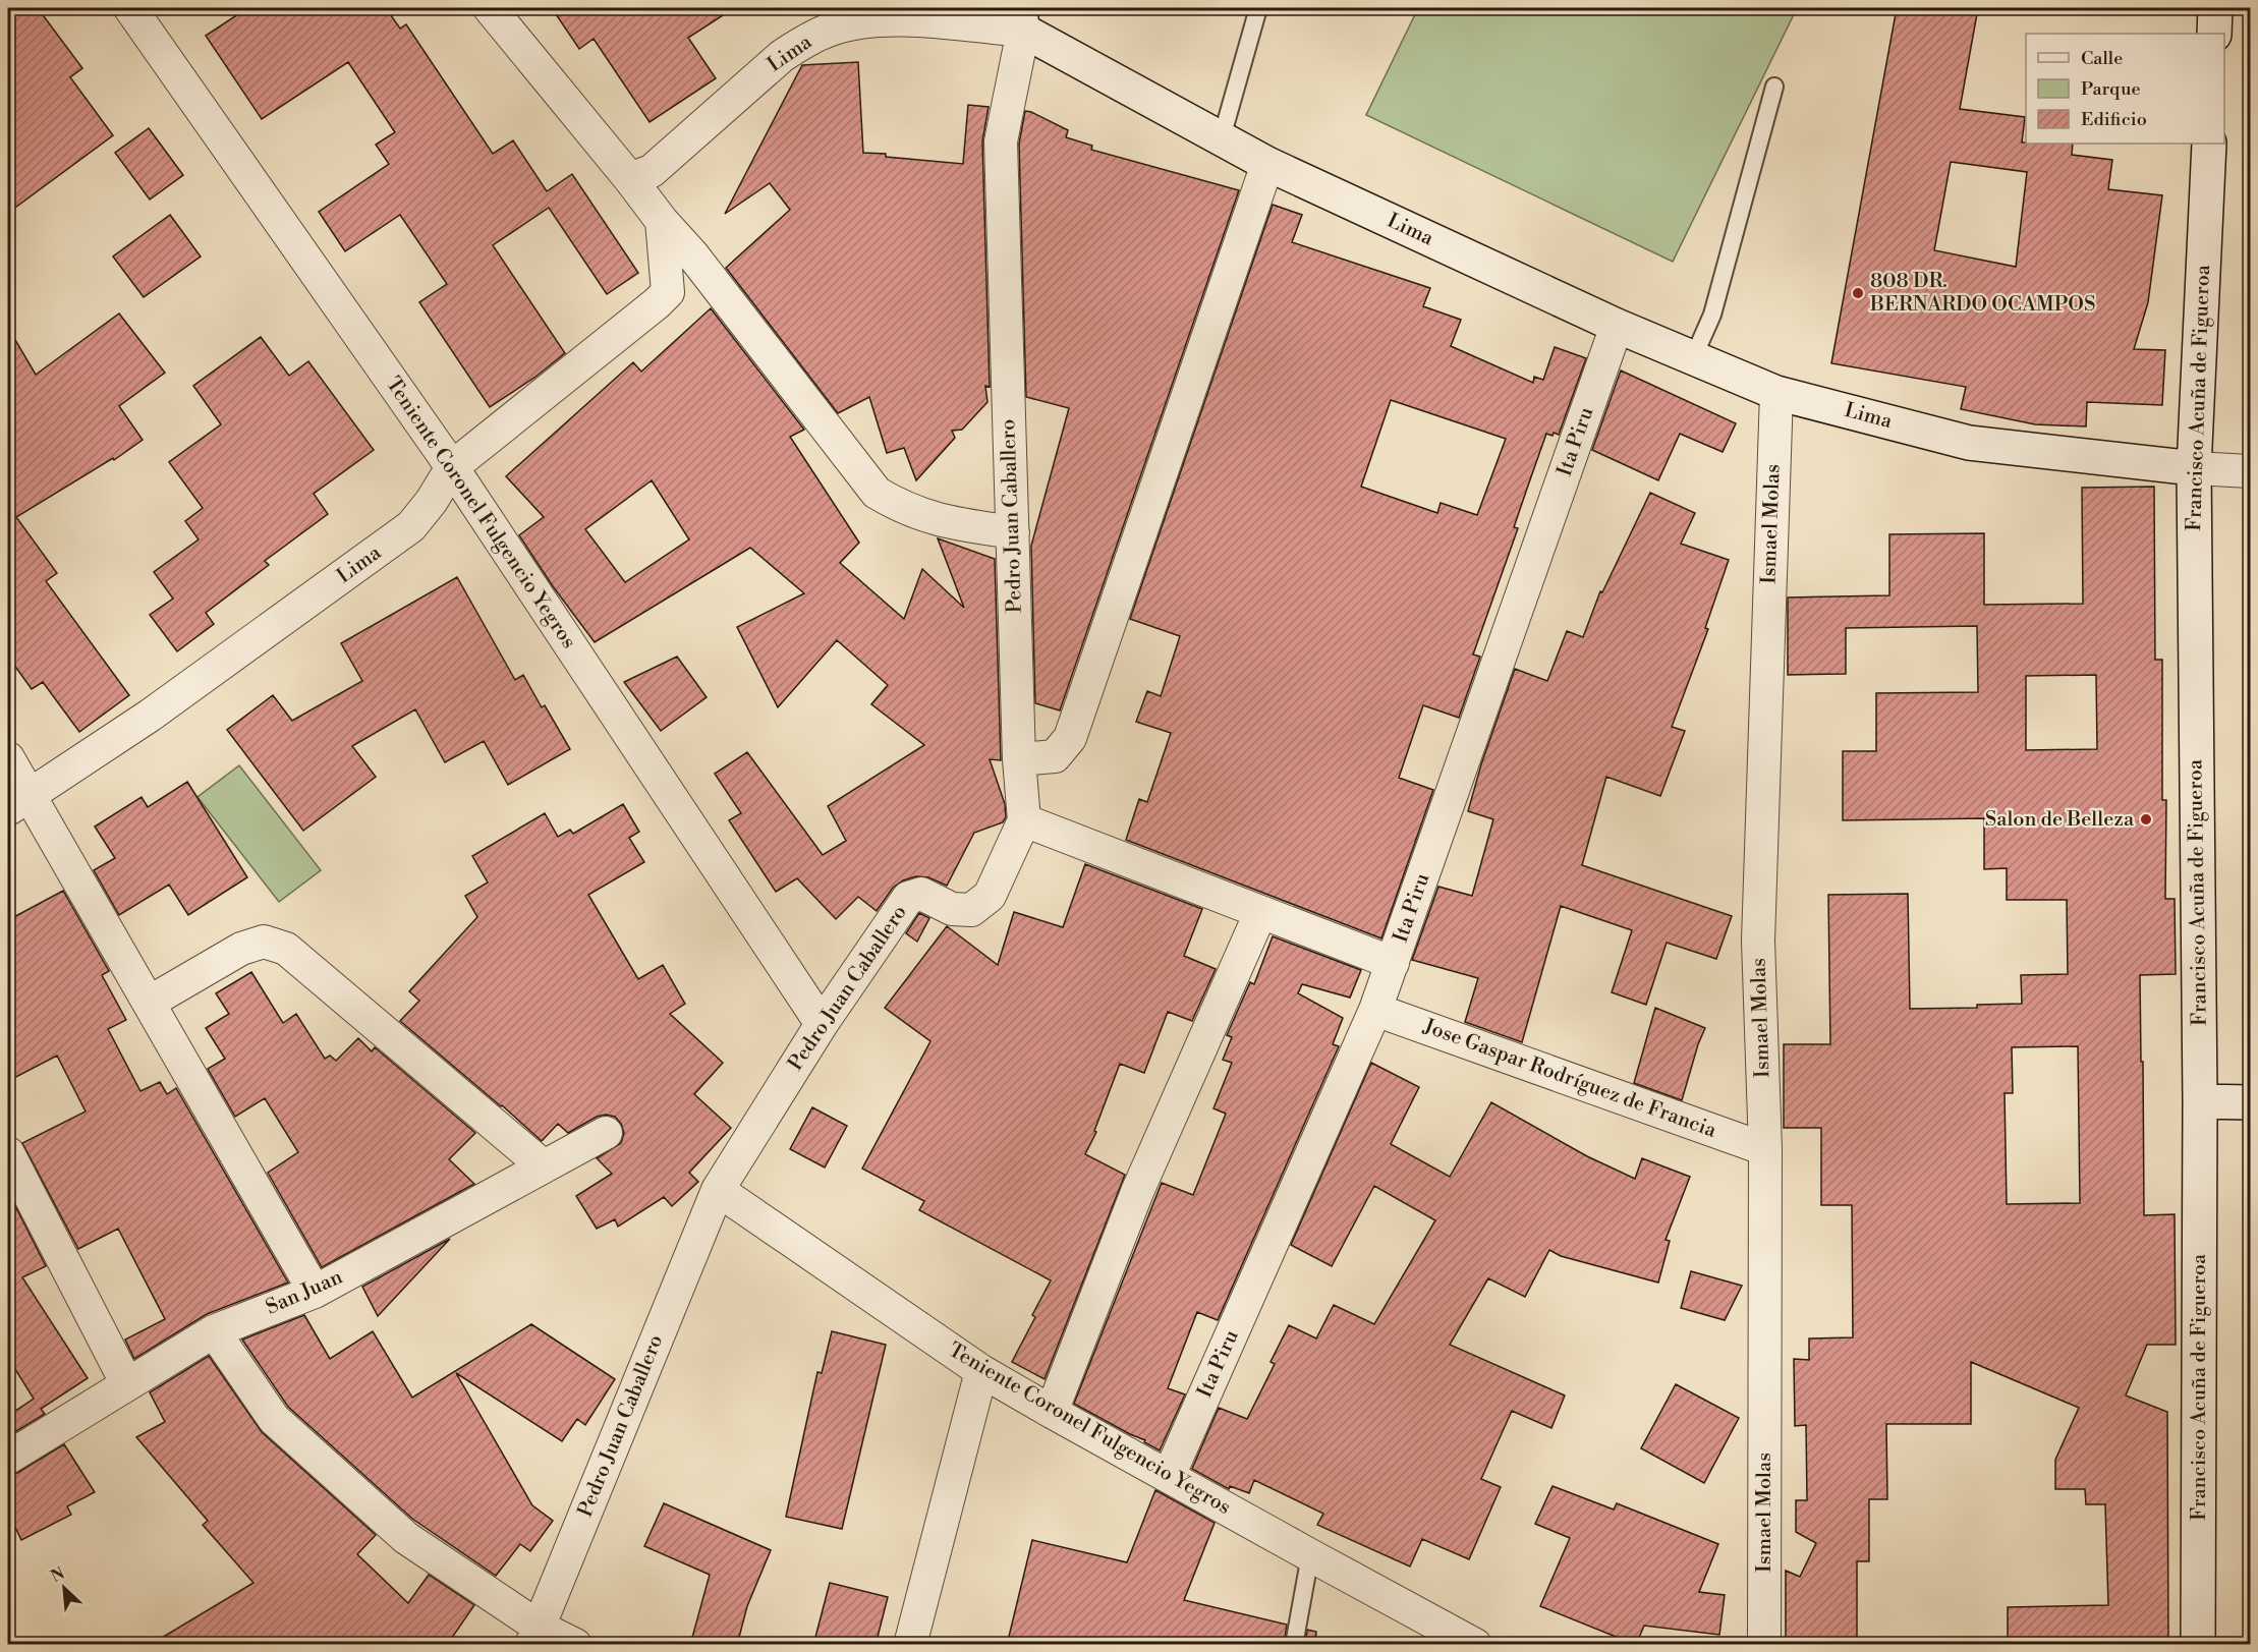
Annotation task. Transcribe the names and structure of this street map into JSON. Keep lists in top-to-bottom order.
{
  "streets": {
    "street": [
      "Lima",
      "Francisco Acuña de Figueroa",
      "Ita Piru",
      "Teniente Coronel Fulgencio Yegros",
      "Pedro Juan Caballero",
      "Ismael Molas",
      "Jose Gaspar Rodríguez de Francia",
      "San Juan"
    ]
  },
  "crossings": [
    ["Lima", "Francisco Acuña de Figueroa"],
    ["Lima", "Ita Piru"],
    ["Lima", "Teniente Coronel Fulgencio Yegros"],
    ["Lima", "Pedro Juan Caballero"],
    ["Lima", "Ismael Molas"],
    ["Ita Piru", "Teniente Coronel Fulgencio Yegros"],
    ["Ita Piru", "Jose Gaspar Rodríguez de Francia"],
    ["Teniente Coronel Fulgencio Yegros", "Pedro Juan Caballero"],
    ["Ismael Molas", "Jose Gaspar Rodríguez de Francia"]
  ],
  "places": ["808 DR. BERNARDO OCAMPOS", "Salon de Belleza"],
  "legend": ["Calle", "Parque", "Edificio"],
  "north": "top left"
}
